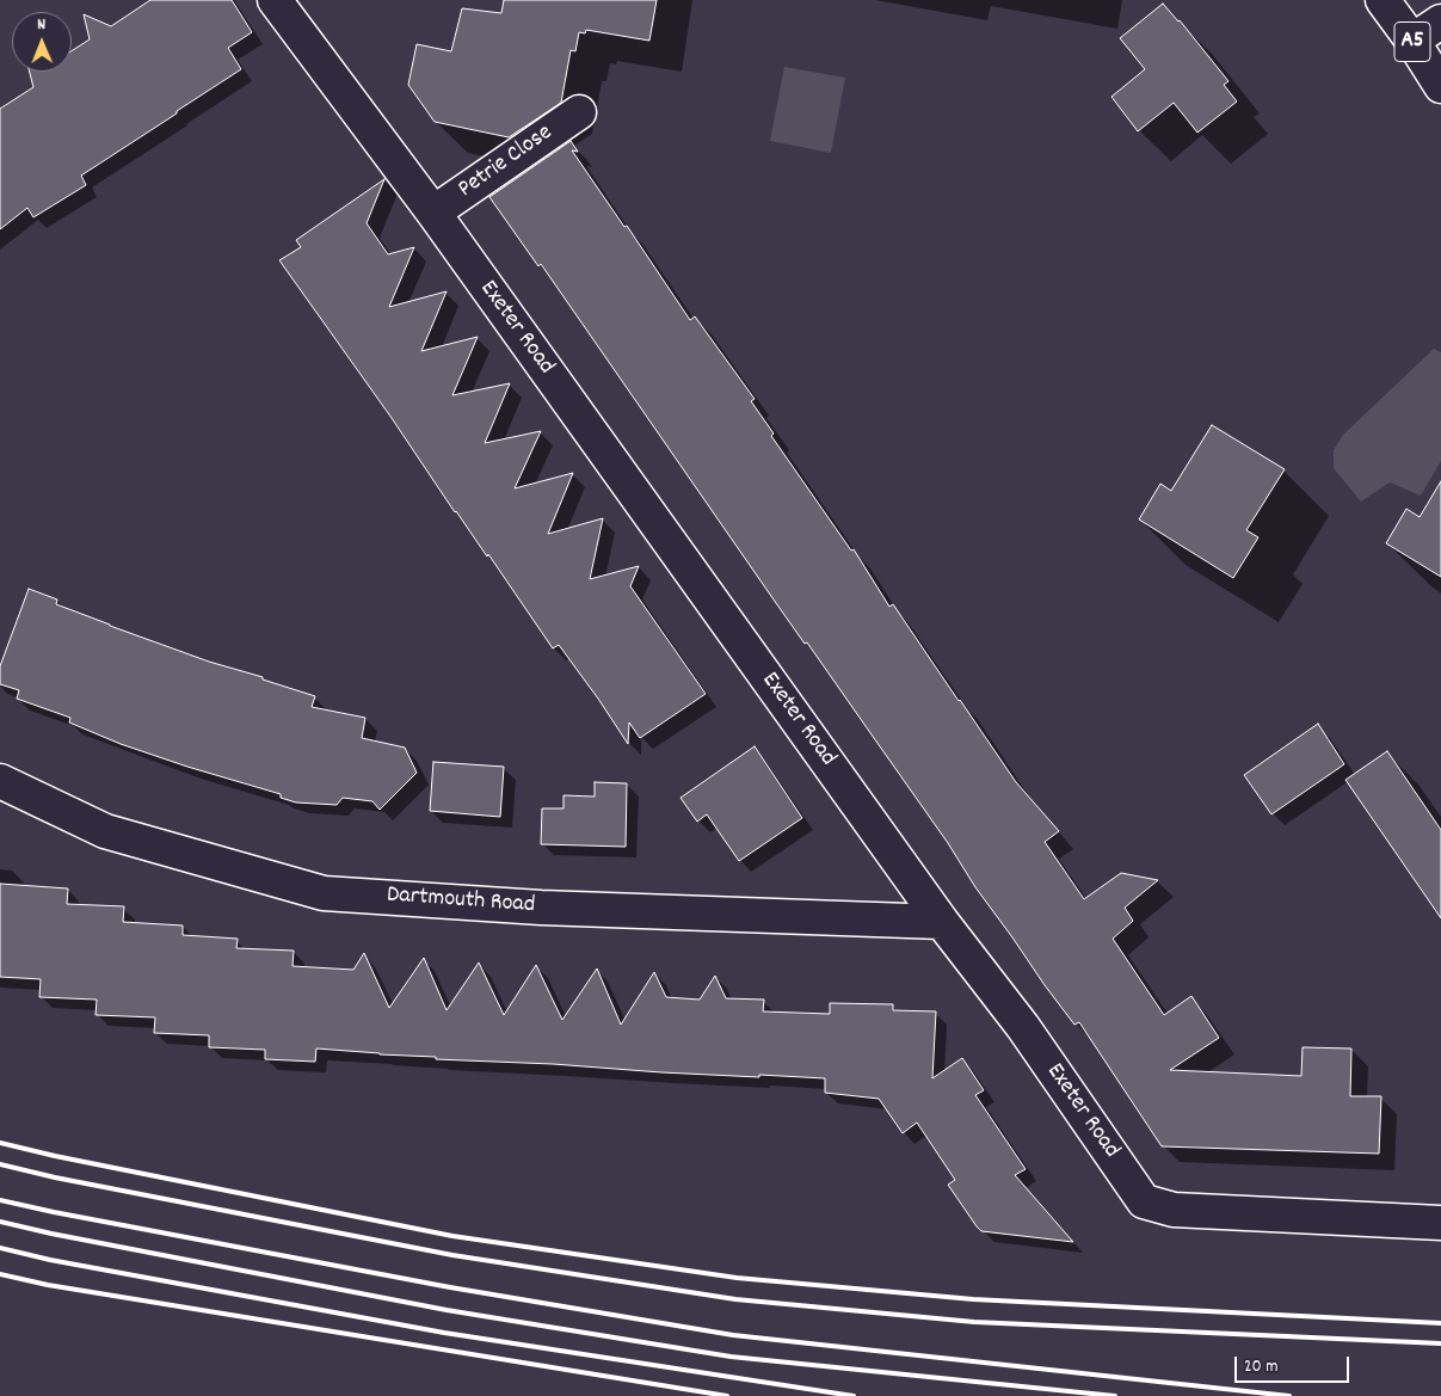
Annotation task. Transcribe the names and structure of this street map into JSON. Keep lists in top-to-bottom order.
{
  "streets": {
    "street": [
      "A5",
      "Petrie Close",
      "Exeter Road",
      "Dartmouth Road"
    ]
  },
  "crossings": [
    ["Petrie Close", "Exeter Road"],
    ["Exeter Road", "Dartmouth Road"]
  ],
  "scale_bar": "20 m",
  "north": "top"
}
